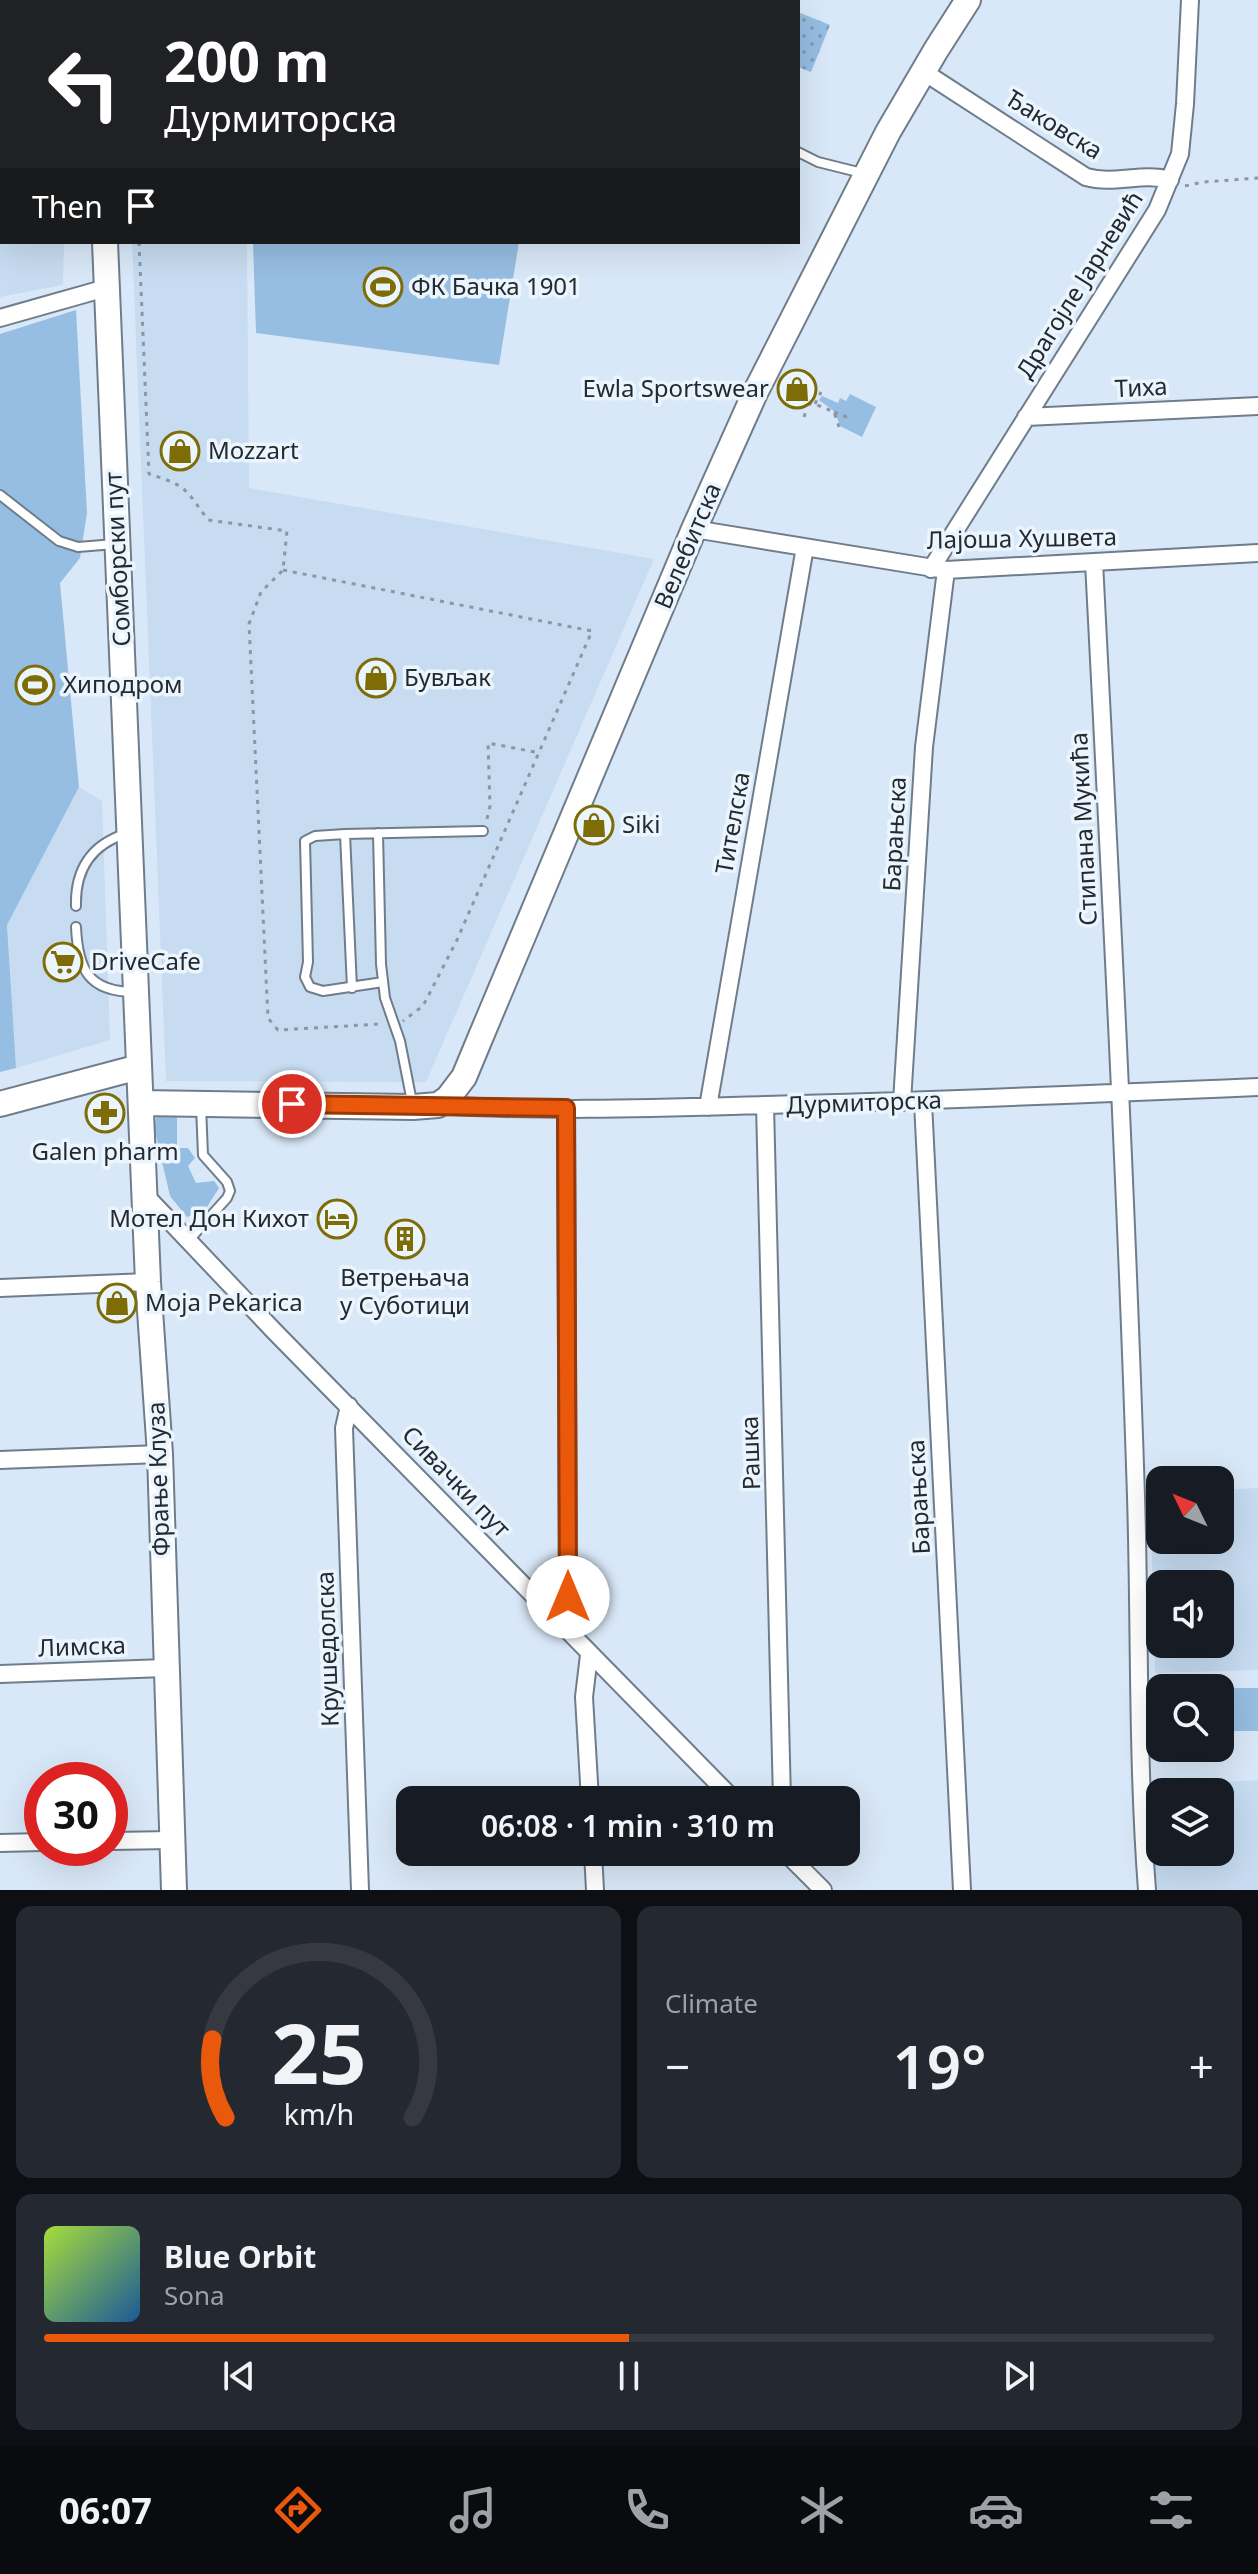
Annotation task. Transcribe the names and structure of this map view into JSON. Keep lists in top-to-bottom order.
{
  "streets": {
    "street": [
      "Ђаковска",
      "Драгојле Јарневић",
      "Тиха",
      "Лајоша Хушвета",
      "Велебитска",
      "Сомборски пут",
      "Тителска",
      "Стипана Мукића",
      "Барањска",
      "Дурмиторска",
      "Рашка",
      "Фрање Клуза",
      "Сивачки пут",
      "Лимска",
      "Крушедолска"
    ]
  },
  "crossings": [
    ["Ђаковска", "Драгојле Јарневић"],
    ["Ђаковска", "Велебитска"],
    ["Драгојле Јарневић", "Тиха"],
    ["Драгојле Јарневић", "Лајоша Хушвета"],
    ["Драгојле Јарневић", "Барањска"],
    ["Лајоша Хушвета", "Велебитска"],
    ["Лајоша Хушвета", "Тителска"],
    ["Лајоша Хушвета", "Стипана Мукића"],
    ["Лајоша Хушвета", "Барањска"],
    ["Велебитска", "Дурмиторска"],
    ["Сомборски пут", "Фрање Клуза"],
    ["Тителска", "Дурмиторска"],
    ["Стипана Мукића", "Дурмиторска"],
    ["Барањска", "Дурмиторска"],
    ["Дурмиторска", "Рашка"],
    ["Фрање Клуза", "Сивачки пут"],
    ["Фрање Клуза", "Лимска"],
    ["Сивачки пут", "Крушедолска"]
  ],
  "places": {
    "sports": ["ФК Бачка 1901", "Хиподром"],
    "shop": [
      "Ewla Sportswear",
      "Mozzart",
      "Бувљак",
      "Siki",
      "Moja Pekarica"
    ],
    "supermarket": ["DriveCafe"],
    "pharmacy": ["Galen pharm"],
    "hotel": ["Мотел Дон Кихот"],
    "building": ["Ветрењача у Суботици"]
  },
  "north": "top left",
  "page": {
    "turn": ["200 m", "Дурмиторска"],
    "then": "Then",
    "limit": "30",
    "trip": "06:08 · 1 min · 310 m",
    "tile": "Climate",
    "heat": ["−", "19°", "+"],
    "song": ["Blue Orbit", "Sona"],
    "tabs": "06:07",
    "gauge": ["25", "km/h"]
  }
}
